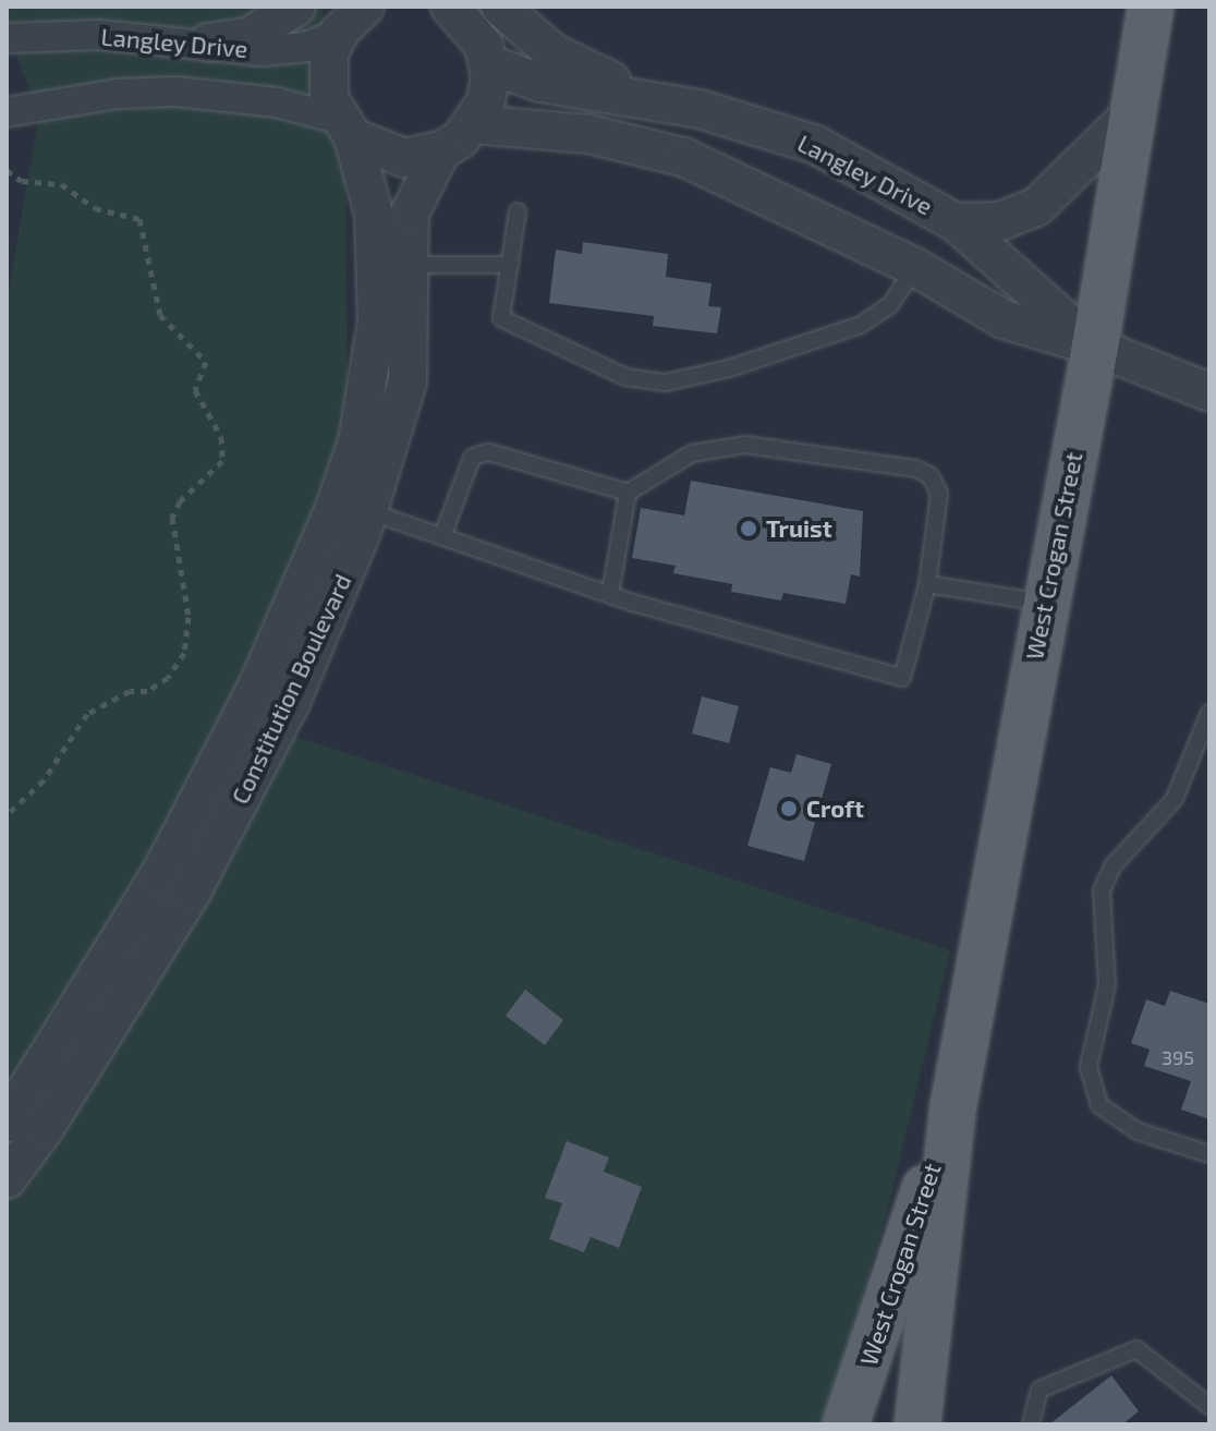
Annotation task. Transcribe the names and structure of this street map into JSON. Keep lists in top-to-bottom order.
{
  "streets": {
    "main road": ["West Crogan Street"],
    "street": ["Langley Drive", "Constitution Boulevard"]
  },
  "crossings": [
    ["Langley Drive", "West Crogan Street"],
    ["Langley Drive", "Constitution Boulevard"]
  ],
  "places": ["Truist", "Croft"],
  "house_numbers": ["395"]
}
